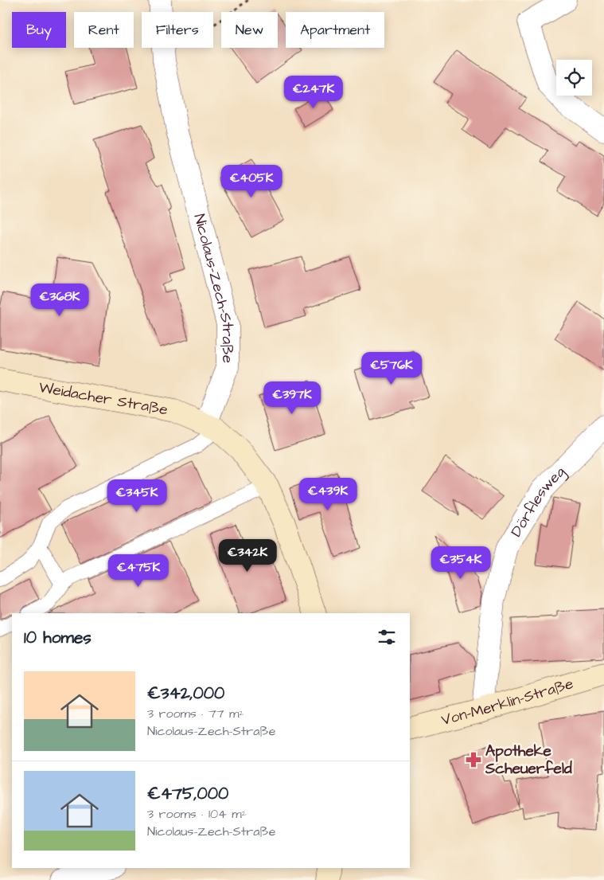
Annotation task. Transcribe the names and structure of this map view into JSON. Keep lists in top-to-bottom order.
{
  "streets": {
    "street": [
      "Nicolaus-Zech-Straße",
      "Weidacher Straße",
      "Dörflesweg",
      "Von-Merklin-Straße"
    ]
  },
  "crossings": [
    ["Nicolaus-Zech-Straße", "Weidacher Straße"],
    ["Dörflesweg", "Von-Merklin-Straße"]
  ],
  "places": {
    "pharmacy": ["Apotheke Scheuerfeld"]
  },
  "page": {
    "chip": [
      "Buy",
      "Rent",
      "Filters",
      "New",
      "Apartment"
    ],
    "price": [
      "€247K",
      "€405K",
      "€368K",
      "€576K",
      "€397K",
      "€439K",
      "€345K",
      "€342K",
      "€354K",
      "€475K"
    ],
    "heading": "10 homes",
    "list": [
      {
        "name": "€342,000",
        "note": "3 rooms · 77 m² · Nicolaus-Zech-Straße"
      },
      {
        "name": "€475,000",
        "note": "3 rooms · 104 m² · Nicolaus-Zech-Straße"
      }
    ]
  }
}
